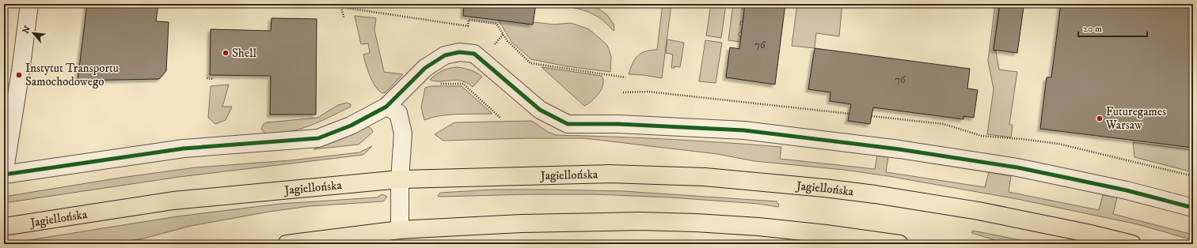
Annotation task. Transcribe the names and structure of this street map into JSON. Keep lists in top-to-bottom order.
{
  "streets": {
    "main road": ["Jagiellońska"]
  },
  "places": ["Shell", "Instytut Transportu Samochodowego", "Futuregames Warsaw"],
  "house_numbers": ["76", "76"],
  "scale_bar": "20 m",
  "north": "top left"
}
